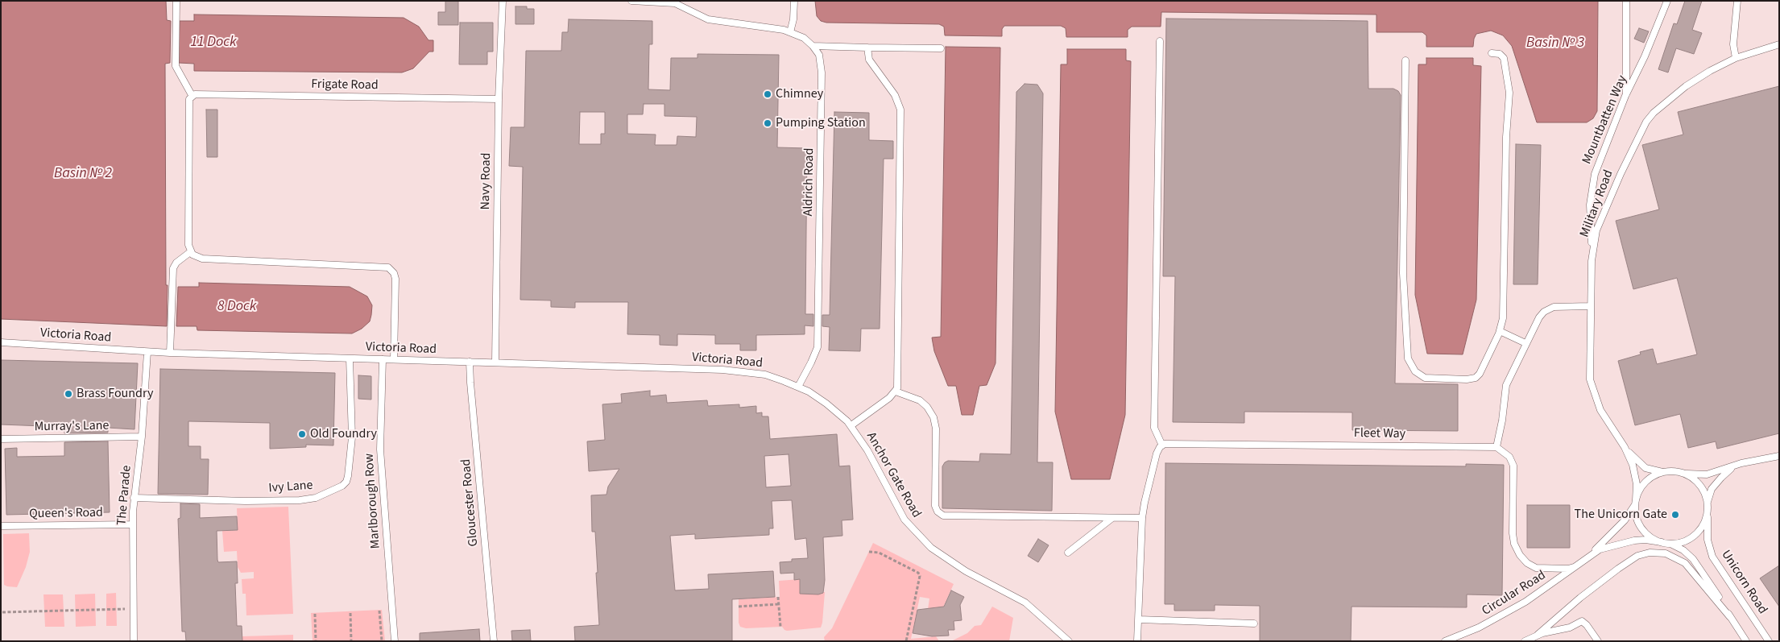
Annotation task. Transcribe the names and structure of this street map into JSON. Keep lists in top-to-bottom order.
{
  "streets": {
    "lane": [
      "Frigate Road",
      "Mountbatten Way",
      "Navy Road",
      "Aldrich Road",
      "Military Road",
      "Victoria Road",
      "Murray's Lane",
      "Fleet Way",
      "Anchor Gate Road",
      "Ivy Lane",
      "The Parade",
      "Marlborough Row",
      "Gloucester Road",
      "Queen's Road",
      "Unicorn Road",
      "Circular Road"
    ]
  },
  "crossings": [
    ["Frigate Road", "Navy Road"],
    ["Mountbatten Way", "Military Road"],
    ["Navy Road", "Victoria Road"],
    ["Aldrich Road", "Victoria Road"],
    ["Aldrich Road", "Anchor Gate Road"],
    ["Victoria Road", "Anchor Gate Road"],
    ["Victoria Road", "Ivy Lane"],
    ["Victoria Road", "The Parade"],
    ["Victoria Road", "Marlborough Row"],
    ["Victoria Road", "Gloucester Road"],
    ["Murray's Lane", "The Parade"],
    ["Ivy Lane", "The Parade"],
    ["The Parade", "Queen's Road"]
  ],
  "water": [
    "11 Dock",
    "Basin № 3",
    "Basin № 2",
    "8 Dock"
  ],
  "places": [
    "Chimney",
    "Pumping Station",
    "Brass Foundry",
    "Old Foundry",
    "The Unicorn Gate"
  ]
}
